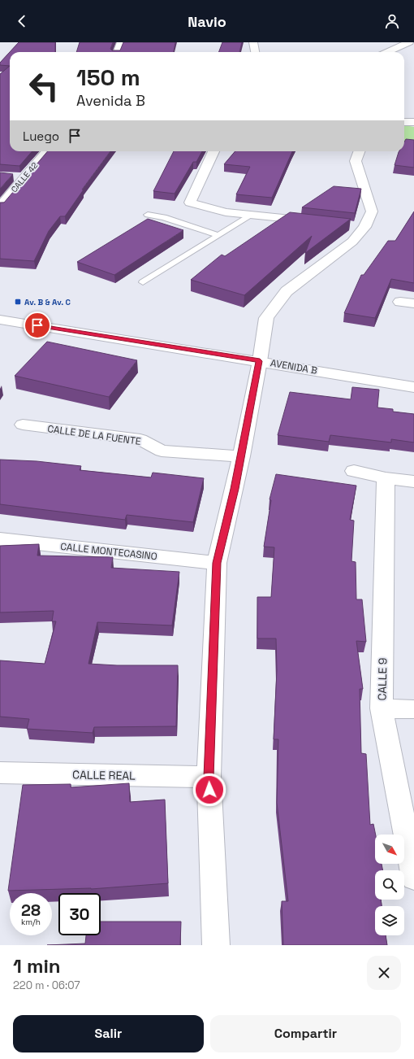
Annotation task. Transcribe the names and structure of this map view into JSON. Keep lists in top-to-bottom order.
{
  "streets": {
    "street": [
      "CALLE 42",
      "AVENIDA B",
      "CALLE DE LA FUENTE",
      "CALLE MONTECASINO",
      "CALLE 9",
      "CALLE REAL"
    ]
  },
  "places": {
    "transit": ["Av. B & Av. C"]
  },
  "north": "bottom right",
  "page": {
    "header": "Navio",
    "turn": ["150 m", "Avenida B"],
    "then": "Luego",
    "speed": "28 km/h",
    "limit": "30",
    "heading": ["1 min", "220 m · 06:07"],
    "buttons": ["Salir", "Compartir"]
  }
}
